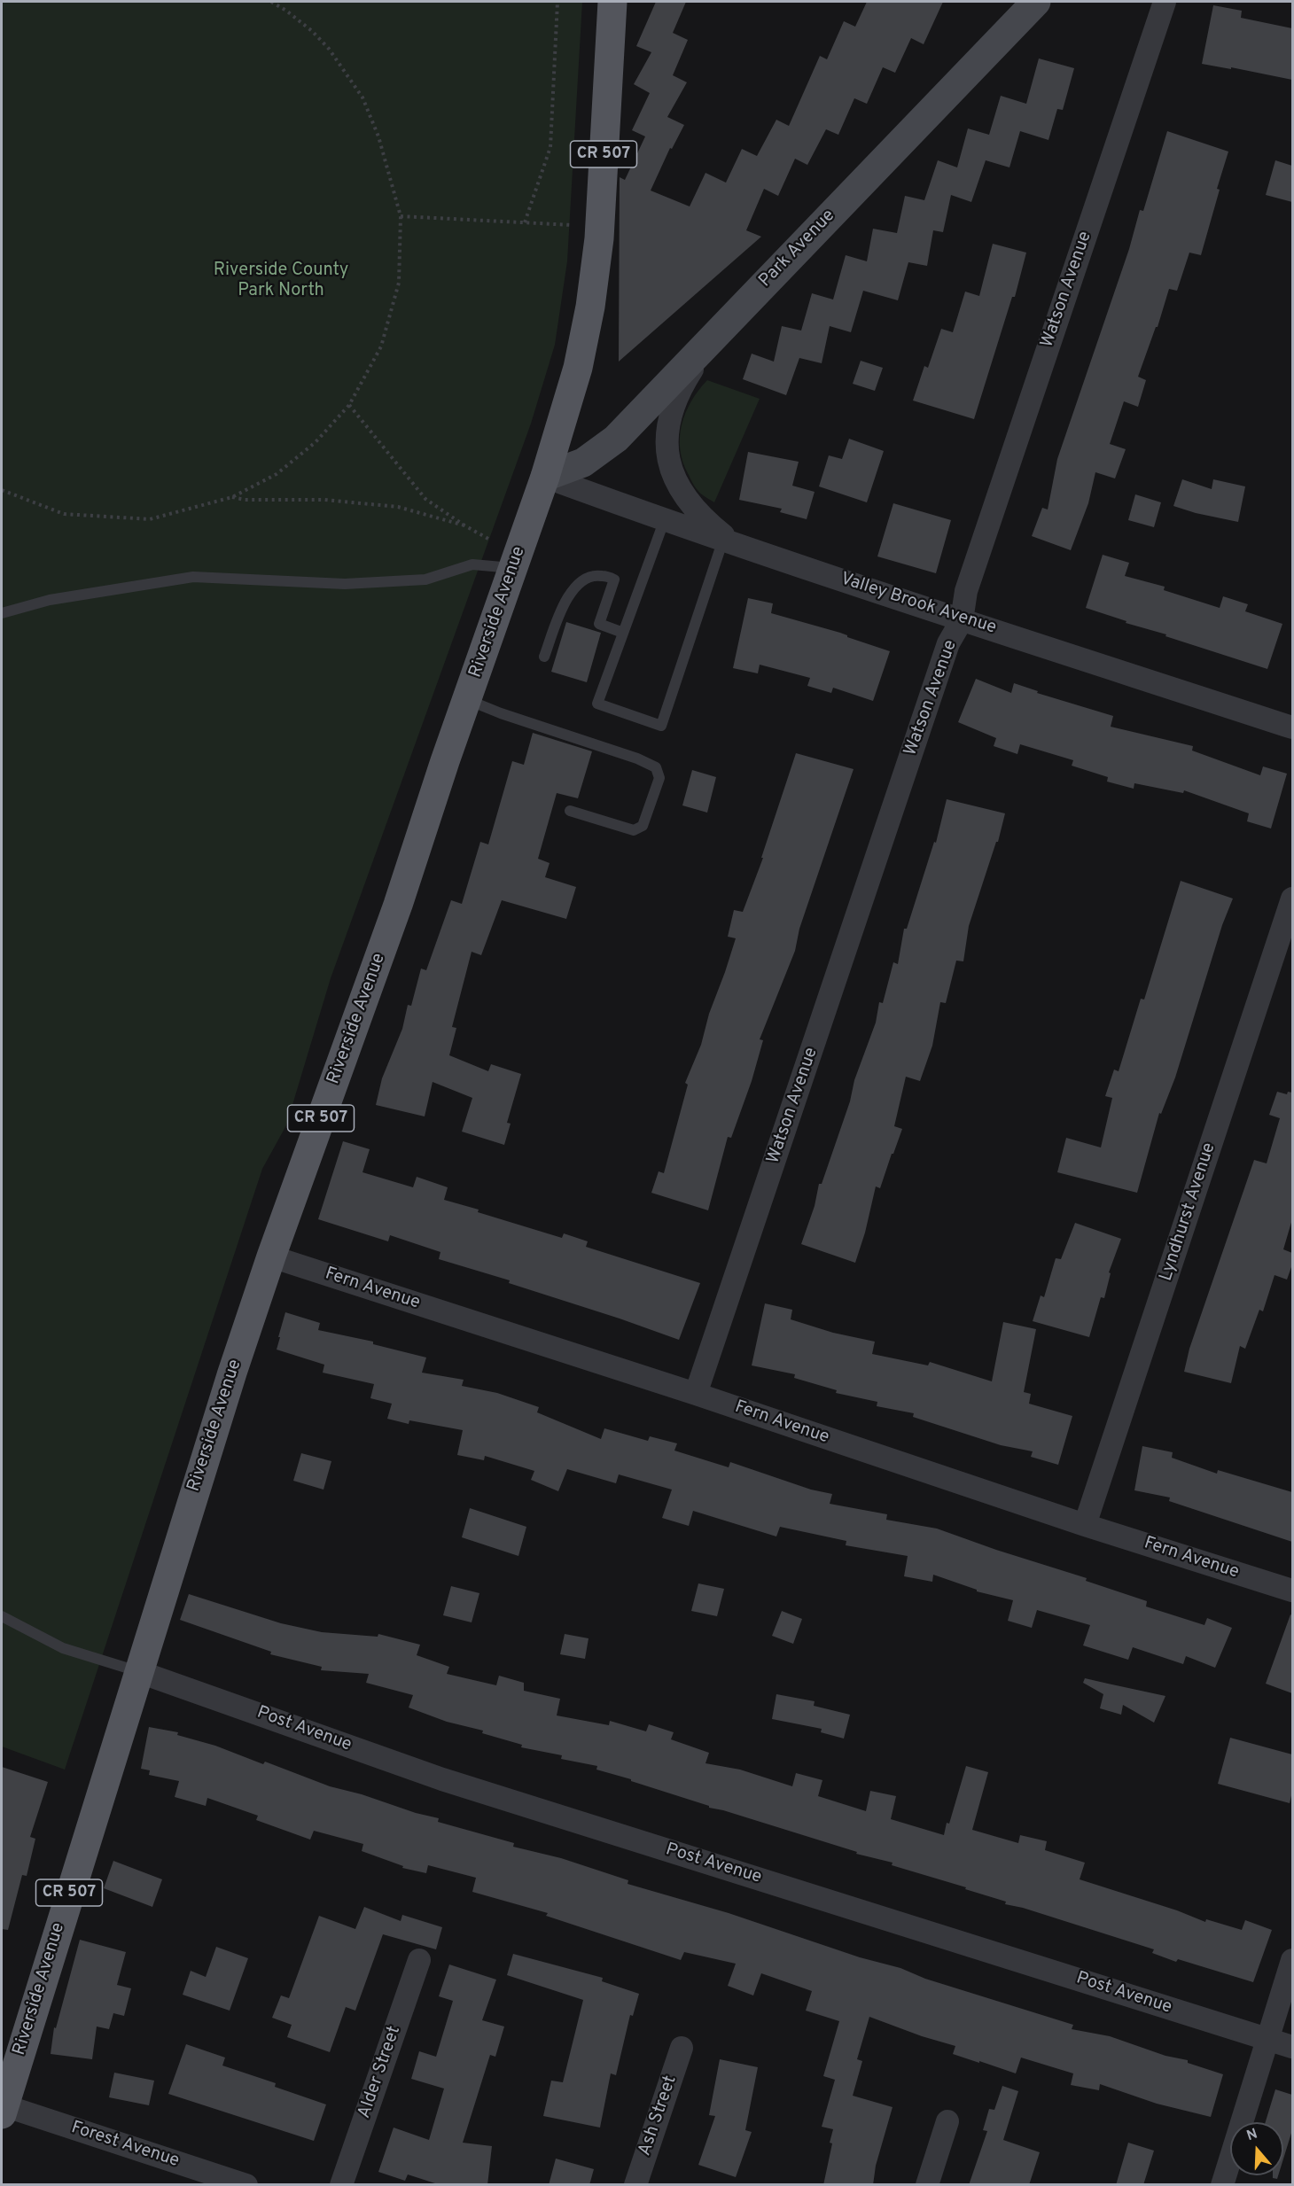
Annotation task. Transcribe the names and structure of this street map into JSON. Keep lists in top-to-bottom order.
{
  "streets": {
    "main road": ["CR 507", "Riverside Avenue"],
    "street": [
      "Park Avenue",
      "Watson Avenue",
      "Valley Brook Avenue",
      "Lyndhurst Avenue",
      "Fern Avenue",
      "Post Avenue",
      "Alder Street",
      "Ash Street",
      "Forest Avenue"
    ]
  },
  "crossings": [
    ["Park Avenue", "Valley Brook Avenue"],
    ["Park Avenue", "Riverside Avenue"],
    ["Watson Avenue", "Valley Brook Avenue"],
    ["Watson Avenue", "Fern Avenue"],
    ["Valley Brook Avenue", "Riverside Avenue"],
    ["Riverside Avenue", "Fern Avenue"],
    ["Riverside Avenue", "Post Avenue"],
    ["Riverside Avenue", "Forest Avenue"],
    ["Lyndhurst Avenue", "Fern Avenue"]
  ],
  "parks": ["Riverside County Park North"],
  "north": "top"
}
